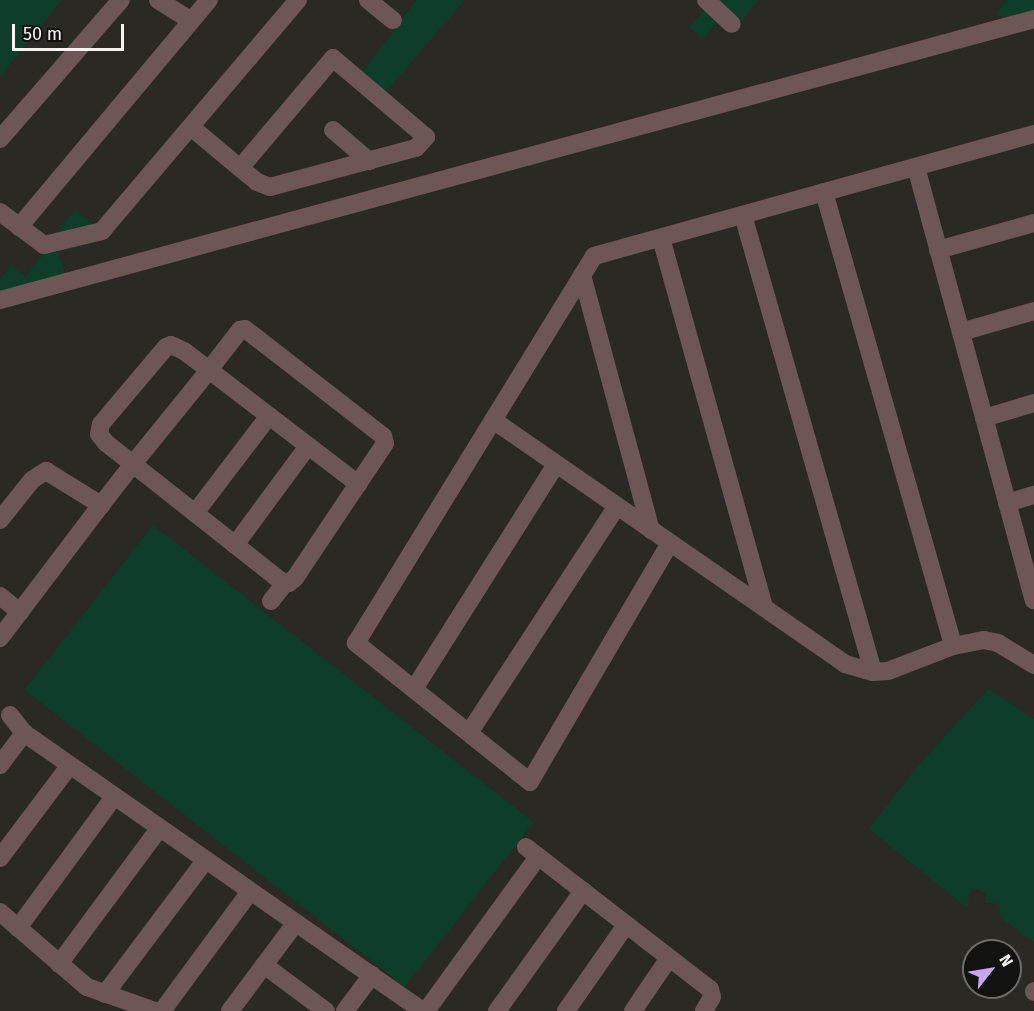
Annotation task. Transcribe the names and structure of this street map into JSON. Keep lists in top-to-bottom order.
{
  "scale_bar": "50 m",
  "north": "top right"
}
